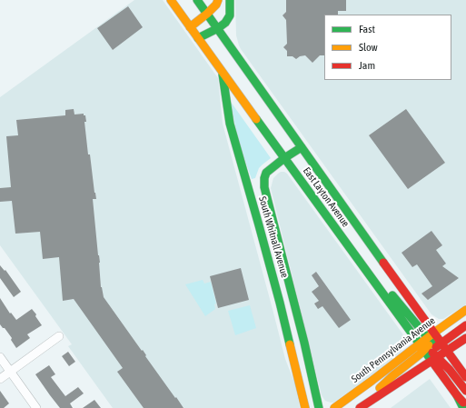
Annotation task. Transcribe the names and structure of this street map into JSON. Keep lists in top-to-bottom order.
{
  "streets": {
    "main road": ["East Layton Avenue", "South Whitnall Avenue", "South Pennsylvania Avenue"]
  },
  "crossings": [
    ["East Layton Avenue", "South Whitnall Avenue"],
    ["East Layton Avenue", "South Pennsylvania Avenue"]
  ],
  "legend": ["Fast", "Slow", "Jam"]
}
